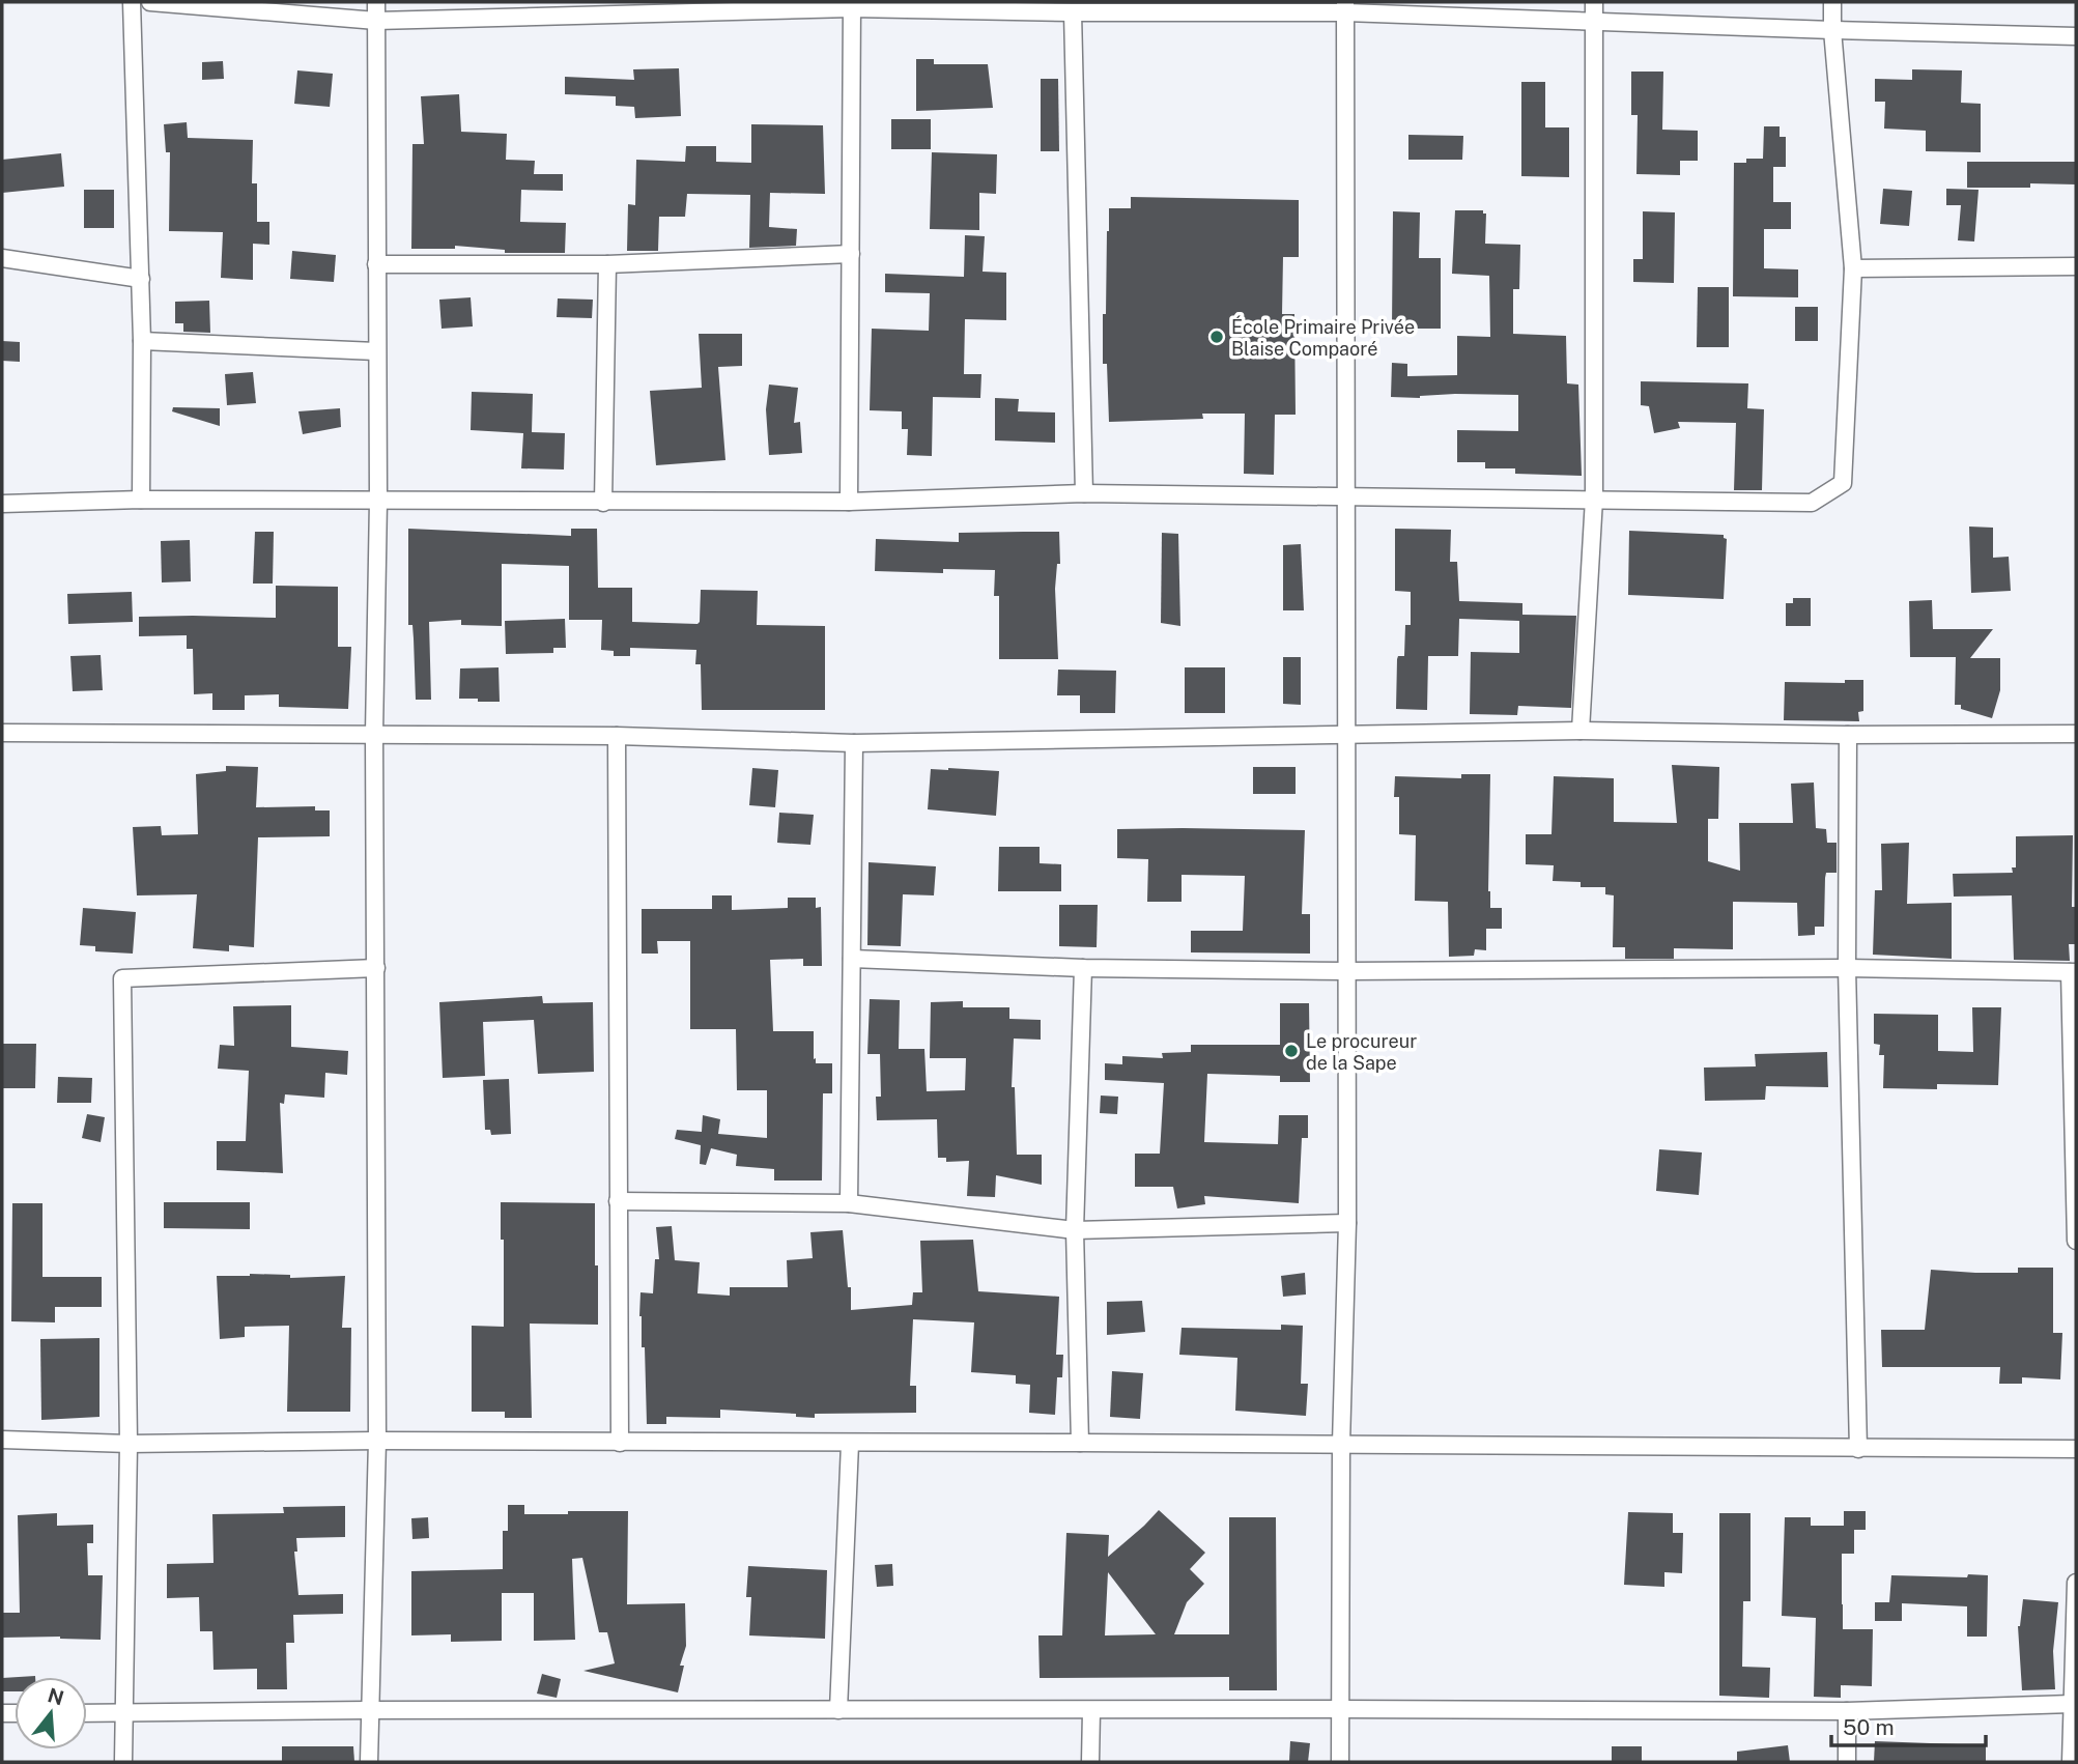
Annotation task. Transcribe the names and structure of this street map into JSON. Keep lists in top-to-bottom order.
{
  "places": ["École Primaire Privée Blaise Compaoré", "Le procureur de la Sape"],
  "scale_bar": "50 m",
  "north": "top"
}
